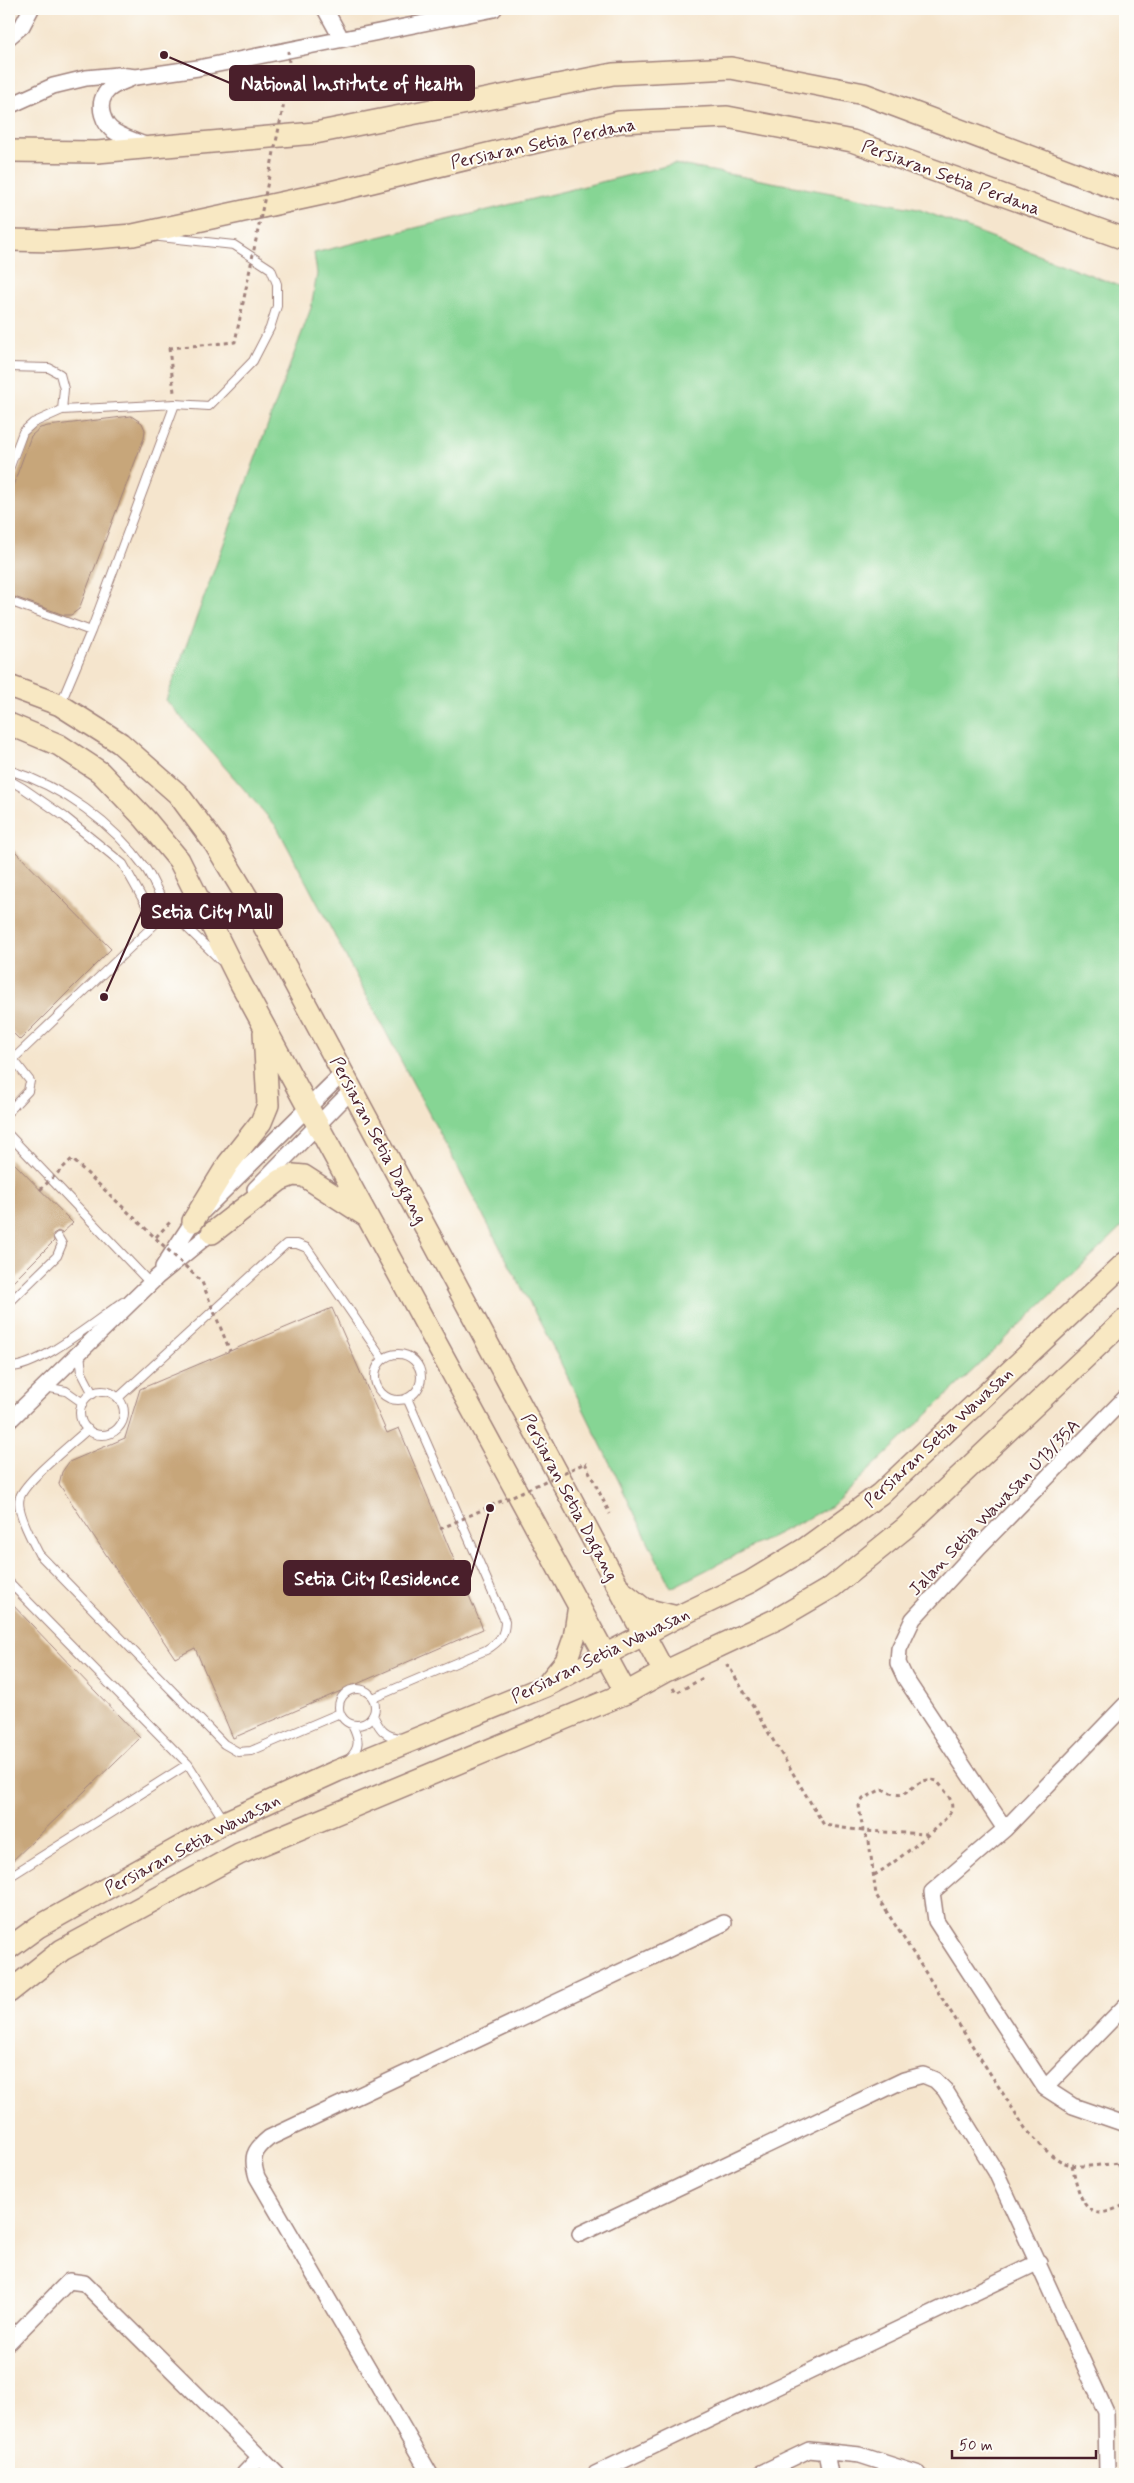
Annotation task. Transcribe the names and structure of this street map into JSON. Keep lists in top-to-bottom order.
{
  "streets": {
    "street": [
      "Persiaran Setia Perdana",
      "Persiaran Setia Dagang",
      "Persiaran Setia Wawasan",
      "Jalan Setia Wawasan U13/35A"
    ]
  },
  "crossings": [
    ["Persiaran Setia Dagang", "Persiaran Setia Wawasan"]
  ],
  "places": ["National Institute of Health", "Setia City Mall", "Setia City Residence"],
  "scale_bar": "50 m"
}
